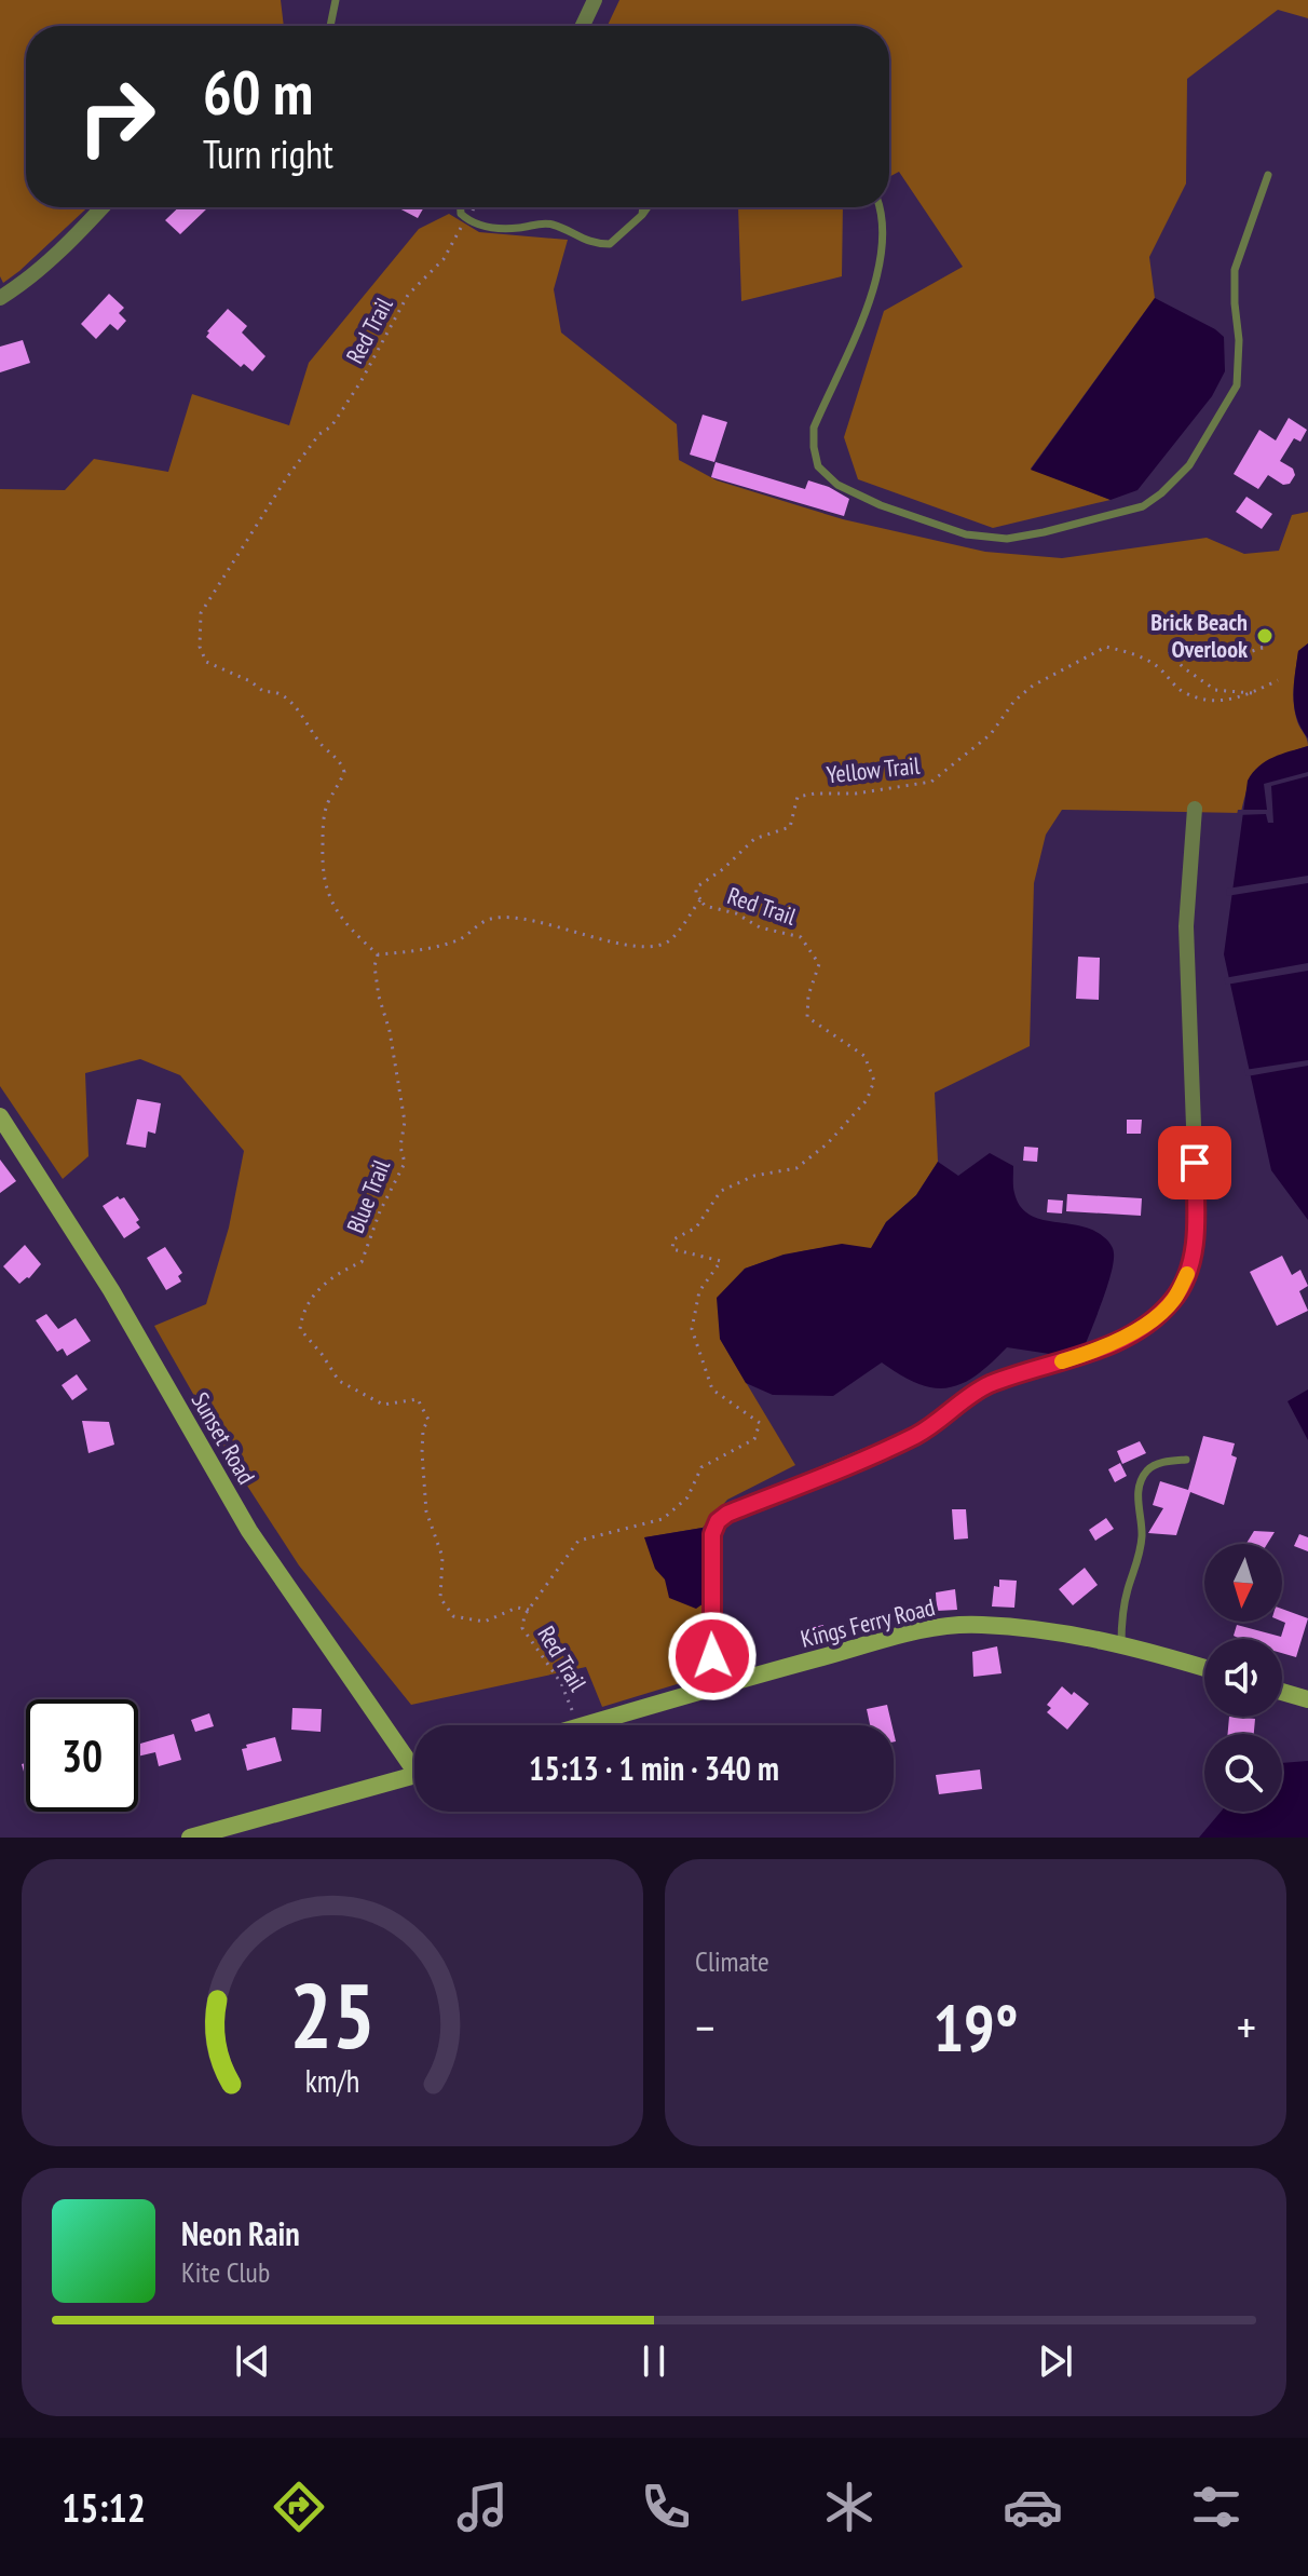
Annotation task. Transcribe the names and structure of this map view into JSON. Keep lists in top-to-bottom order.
{
  "streets": {
    "street": ["Sunset Road", "Kings Ferry Road"],
    "path": ["Red Trail", "Yellow Trail", "Blue Trail"]
  },
  "crossings": [
    ["Red Trail", "Yellow Trail"],
    ["Red Trail", "Blue Trail"]
  ],
  "places": ["Brick Beach Overlook"],
  "north": "bottom",
  "page": {
    "turn": ["60 m", "Turn right"],
    "limit": "30",
    "trip": "15:13 · 1 min · 340 m",
    "tile": "Climate",
    "heat": ["−", "19°", "+"],
    "song": ["Neon Rain", "Kite Club"],
    "tabs": "15:12",
    "gauge": ["25", "km/h"]
  }
}
